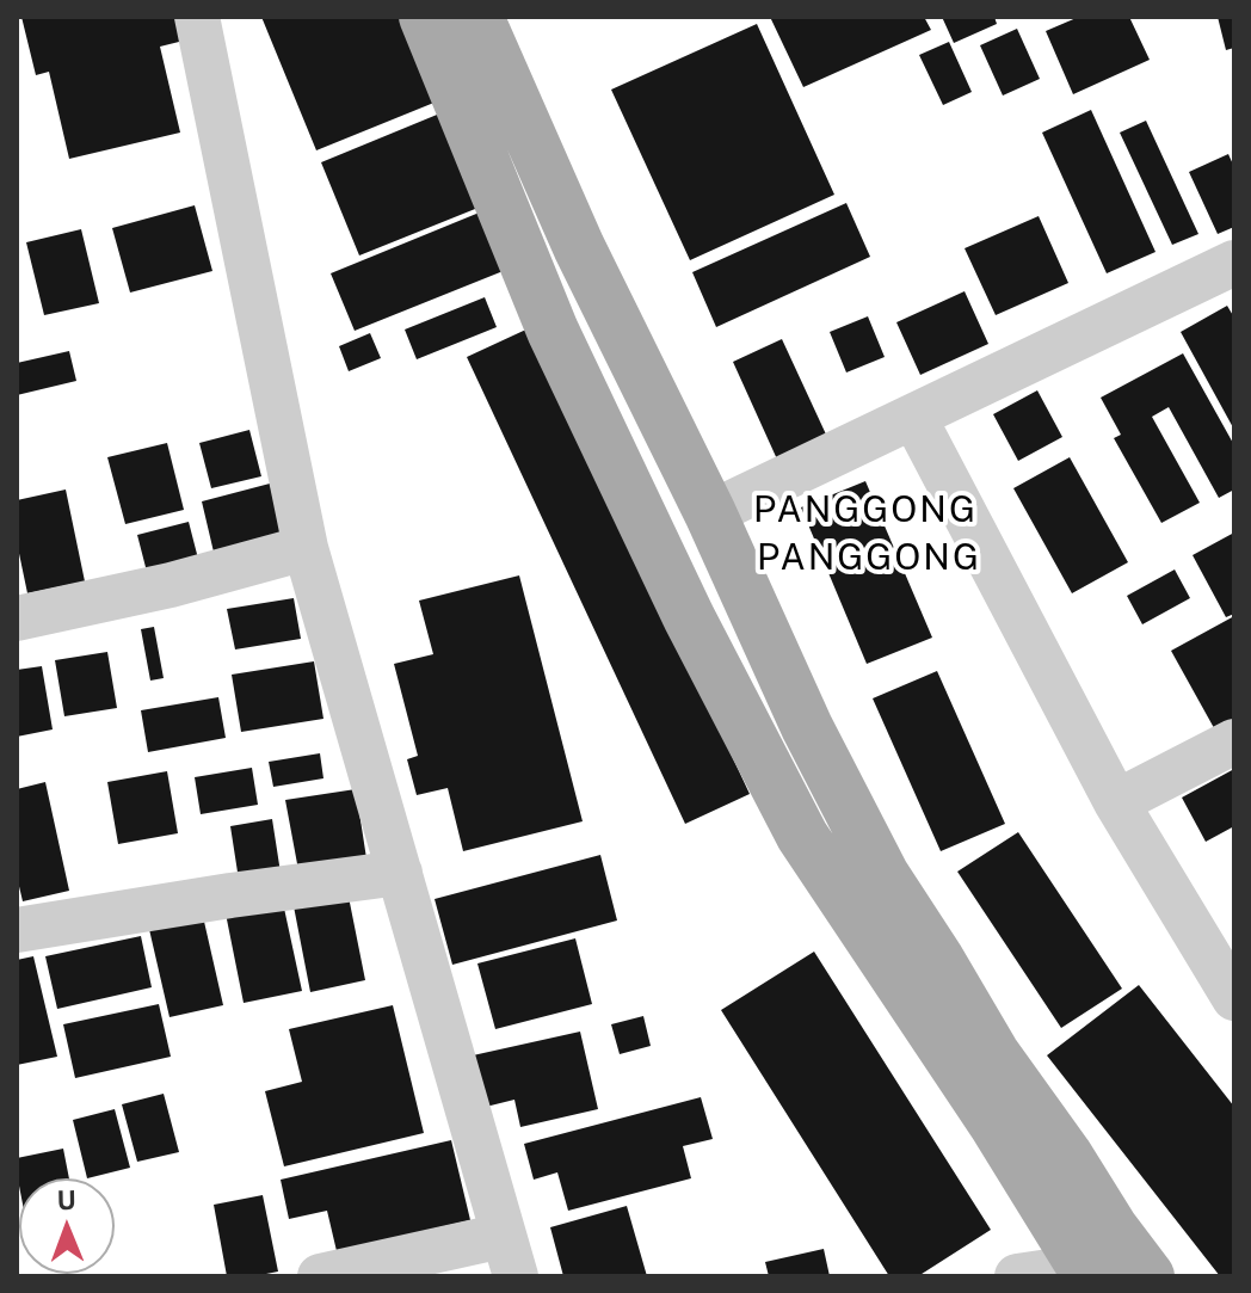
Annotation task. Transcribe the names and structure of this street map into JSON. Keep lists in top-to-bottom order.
{
  "districts": ["PANGGONG", "PANGGONG"],
  "north": "top"
}
